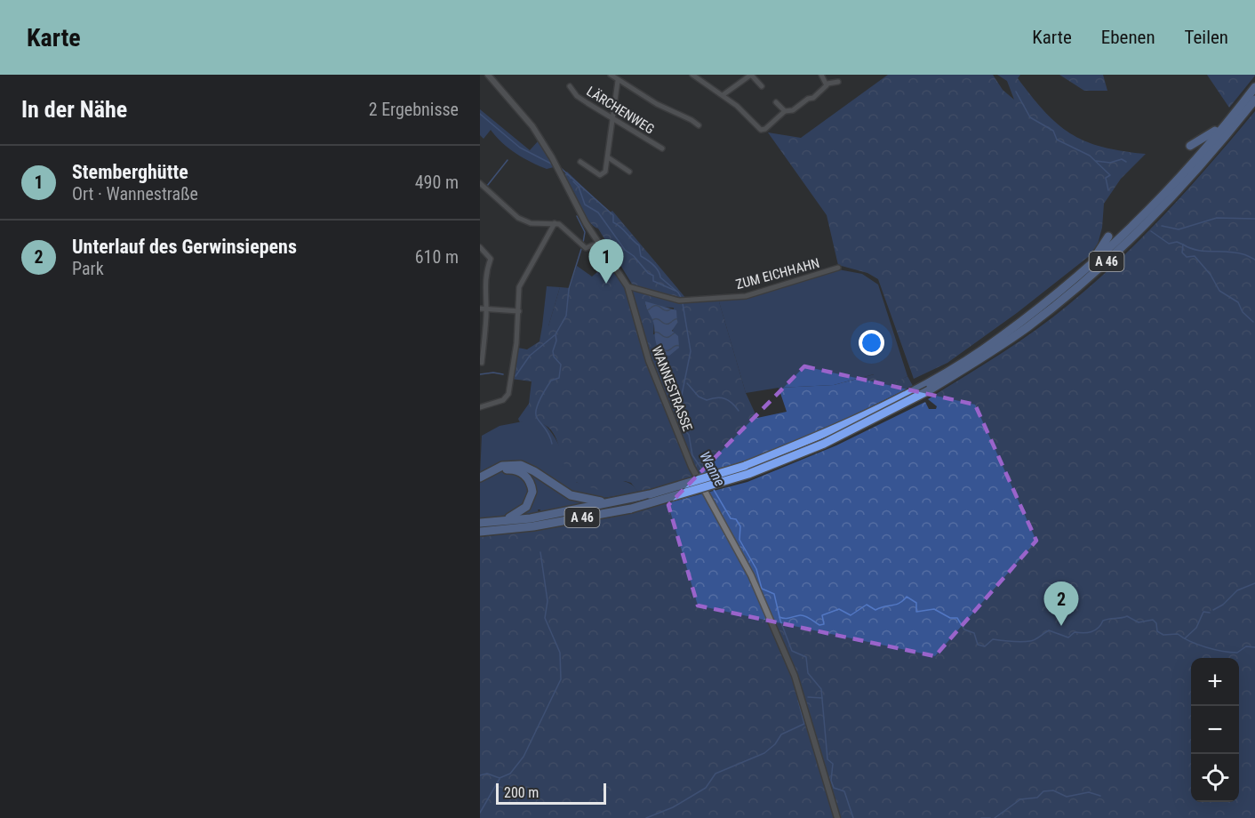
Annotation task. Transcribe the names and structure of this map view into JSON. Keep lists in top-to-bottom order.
{
  "streets": {
    "highway": ["A 46"],
    "street": ["LÄRCHENWEG", "ZUM EICHHAHN", "WANNESTRASSE"]
  },
  "crossings": [
    ["ZUM EICHHAHN", "WANNESTRASSE"]
  ],
  "water": ["Wanne"],
  "scale_bar": "200 m",
  "page": {
    "header": "Karte",
    "nav": ["Karte", "Ebenen", "Teilen"],
    "heading": ["In der Nähe", "2 Ergebnisse"],
    "list": [
      {
        "mark": "1",
        "name": "Stemberghütte",
        "note": "Ort · Wannestraße",
        "value": "490 m"
      },
      {
        "mark": "2",
        "name": "Unterlauf des Gerwinsiepens",
        "note": "Park",
        "value": "610 m"
      }
    ],
    "pins": ["1", "2"],
    "map_buttons": ["+", "−"],
    "scale": "200 m"
  }
}
